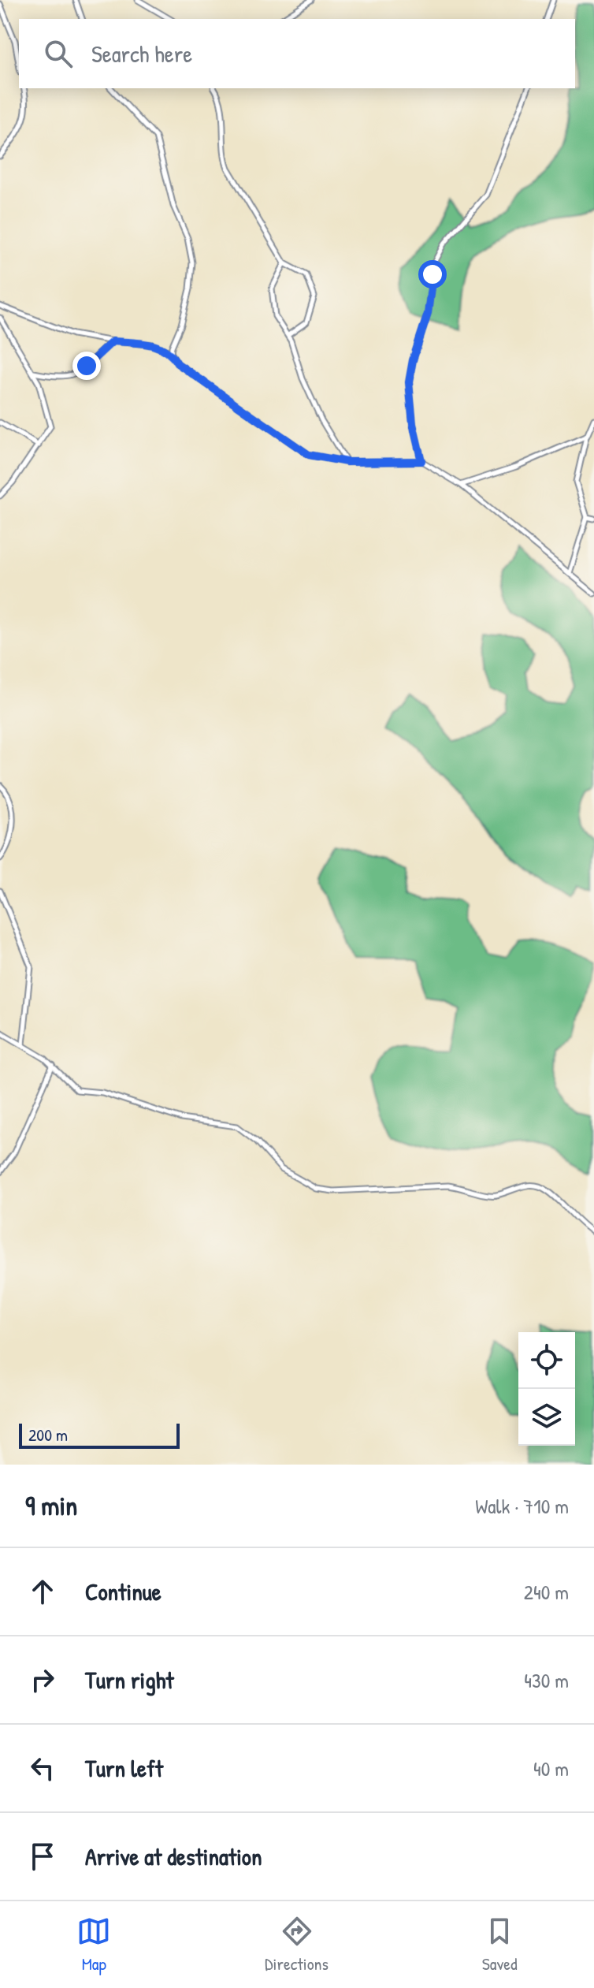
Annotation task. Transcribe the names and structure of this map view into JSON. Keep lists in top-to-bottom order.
{
  "scale_bar": "200 m",
  "page": {
    "search": "Search here",
    "scale": "200 m",
    "heading": ["9 min", "Walk · 710 m"],
    "list": [
      ["Continue", "240 m"],
      ["Turn right", "430 m"],
      ["Turn left", "40 m"],
      "Arrive at destination"
    ],
    "nav": ["Map", "Directions", "Saved"]
  }
}
